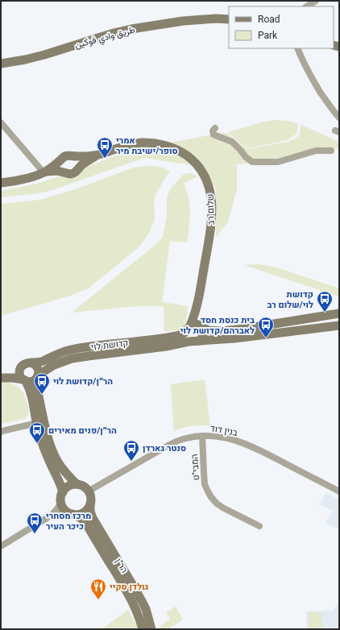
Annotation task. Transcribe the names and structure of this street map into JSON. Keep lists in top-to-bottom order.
{
  "streets": {
    "street": [
      "طريق وادي فوکين",
      "שלום רב",
      "קדושת לוי",
      "בנין דוד",
      "המבי\"ט",
      "הר\"ן"
    ]
  },
  "crossings": [
    ["שלום רב", "קדושת לוי"],
    ["בנין דוד", "המבי\"ט"],
    ["בנין דוד", "הר\"ן"]
  ],
  "places": {
    "bus stop": [
      "אמרי סופר/ישיבת מיר",
      "קדושת לוי/שלום רב",
      "בית כנסת חסד לאברהם/קדושת לוי",
      "הר״ן/קדושת לוי",
      "הר״ן/פנים מאירים",
      "סנטר גארדן",
      "מרכז מסחרי כיכר העיר"
    ],
    "restaurant": ["גולדן סקיי"]
  },
  "legend": ["Road", "Park"]
}
